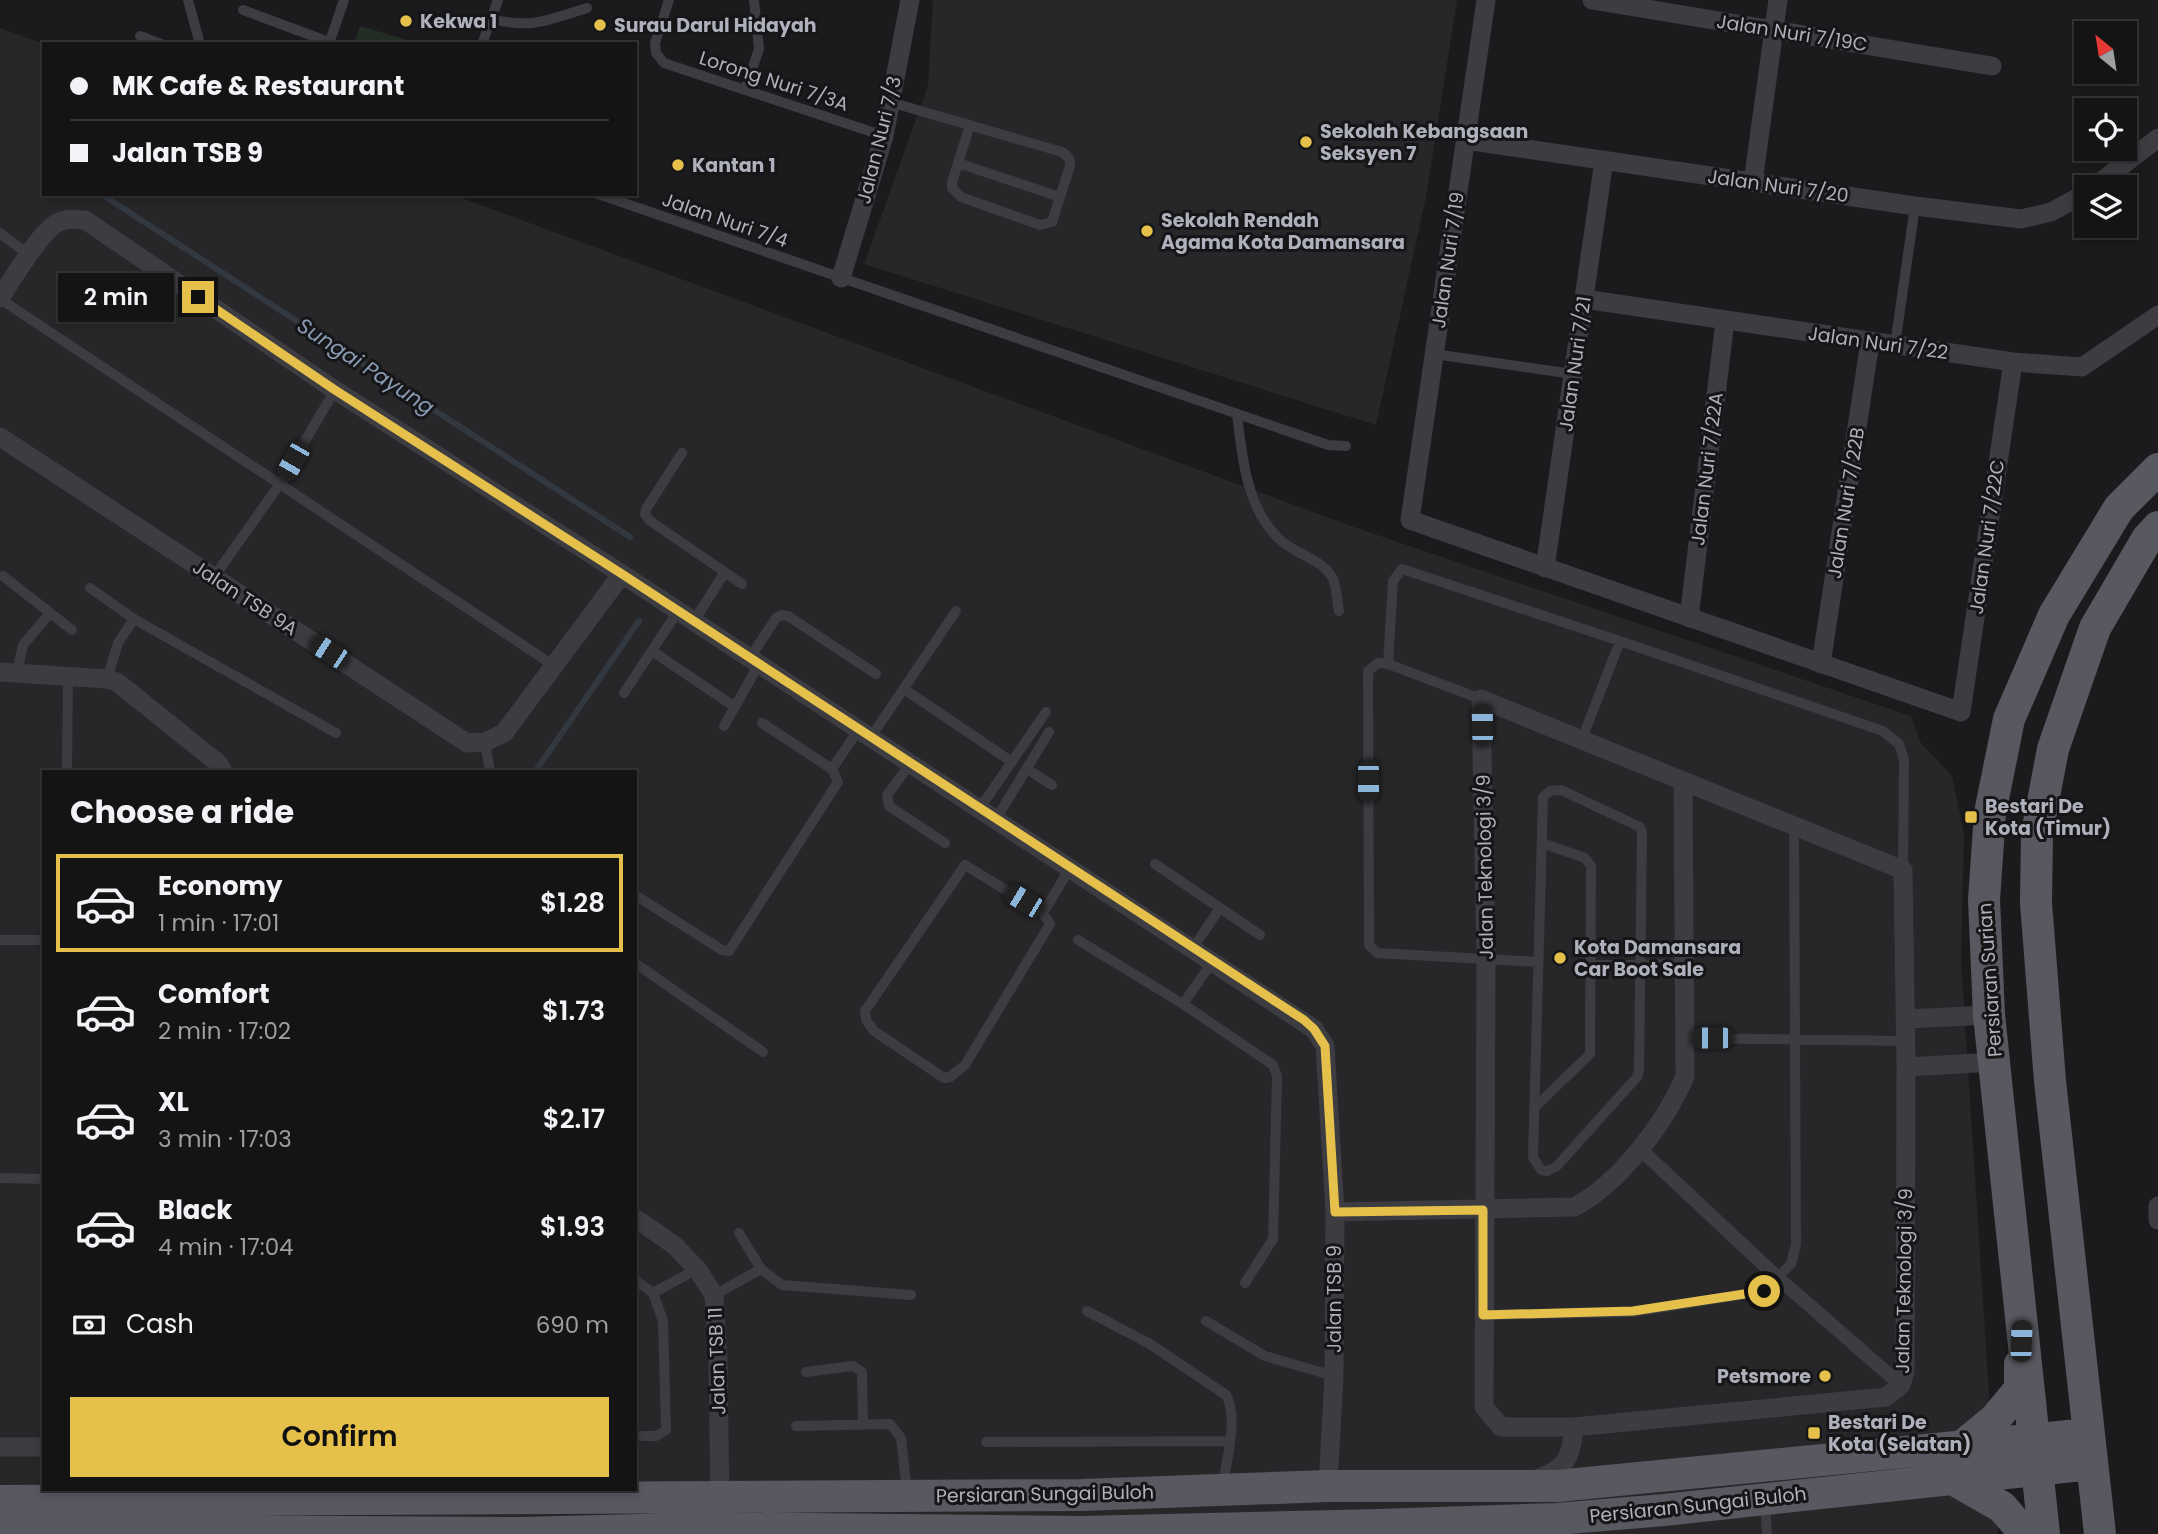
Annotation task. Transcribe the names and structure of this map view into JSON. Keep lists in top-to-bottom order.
{
  "streets": {
    "main road": ["Persiaran Surian", "Persiaran Sungai Buloh"],
    "street": [
      "Jalan Nuri 7/19C",
      "Jalan Nuri 7/3",
      "Jalan Nuri 7/20",
      "Jalan Nuri 7/19",
      "Jalan Nuri 7/22",
      "Jalan Nuri 7/21",
      "Jalan Nuri 7/22A",
      "Jalan Nuri 7/22B",
      "Jalan Nuri 7/22C",
      "Jalan TSB 9A",
      "Jalan Teknologi 3/9",
      "Jalan TSB 9",
      "Jalan TSB 11"
    ],
    "lane": ["Lorong Nuri 7/3A", "Jalan Nuri 7/4"]
  },
  "crossings": [
    ["Lorong Nuri 7/3A", "Jalan Nuri 7/3"],
    ["Jalan Nuri 7/3", "Jalan Nuri 7/4"],
    ["Jalan Nuri 7/20", "Jalan Nuri 7/19"],
    ["Jalan Nuri 7/20", "Jalan Nuri 7/21"],
    ["Jalan Nuri 7/19", "Jalan Nuri 7/21"],
    ["Jalan Nuri 7/22", "Jalan Nuri 7/21"],
    ["Jalan Nuri 7/22", "Jalan Nuri 7/22A"],
    ["Jalan Nuri 7/22", "Jalan Nuri 7/22B"],
    ["Jalan Nuri 7/22", "Jalan Nuri 7/22C"],
    ["Jalan Nuri 7/22B", "Jalan Nuri 7/22C"],
    ["Persiaran Surian", "Persiaran Sungai Buloh"],
    ["Jalan TSB 9", "Persiaran Sungai Buloh"],
    ["Jalan TSB 11", "Persiaran Sungai Buloh"]
  ],
  "water": ["Sungai Payung"],
  "places": {
    "other": [
      "Kekwa 1",
      "Surau Darul Hidayah",
      "Sekolah Kebangsaan Seksyen 7",
      "Kantan 1",
      "Sekolah Rendah Agama Kota Damansara",
      "Kota Damansara Car Boot Sale",
      "Petsmore"
    ],
    "transit": ["Bestari De Kota (Timur)", "Bestari De Kota (Selatan)"]
  },
  "north": "top left",
  "page": {
    "banner": ["MK Cafe & Restaurant", "Jalan TSB 9"],
    "bubble": "2 min",
    "heading": "Choose a ride",
    "list": [
      {
        "name": "Economy",
        "note": "1 min · 17:01",
        "value": "$1.28"
      },
      {
        "name": "Comfort",
        "note": "2 min · 17:02",
        "value": "$1.73"
      },
      {
        "name": "XL",
        "note": "3 min · 17:03",
        "value": "$2.17"
      },
      {
        "name": "Black",
        "note": "4 min · 17:04",
        "value": "$1.93"
      }
    ],
    "pay": ["Cash", "690 m"],
    "buttons": "Confirm"
  }
}
